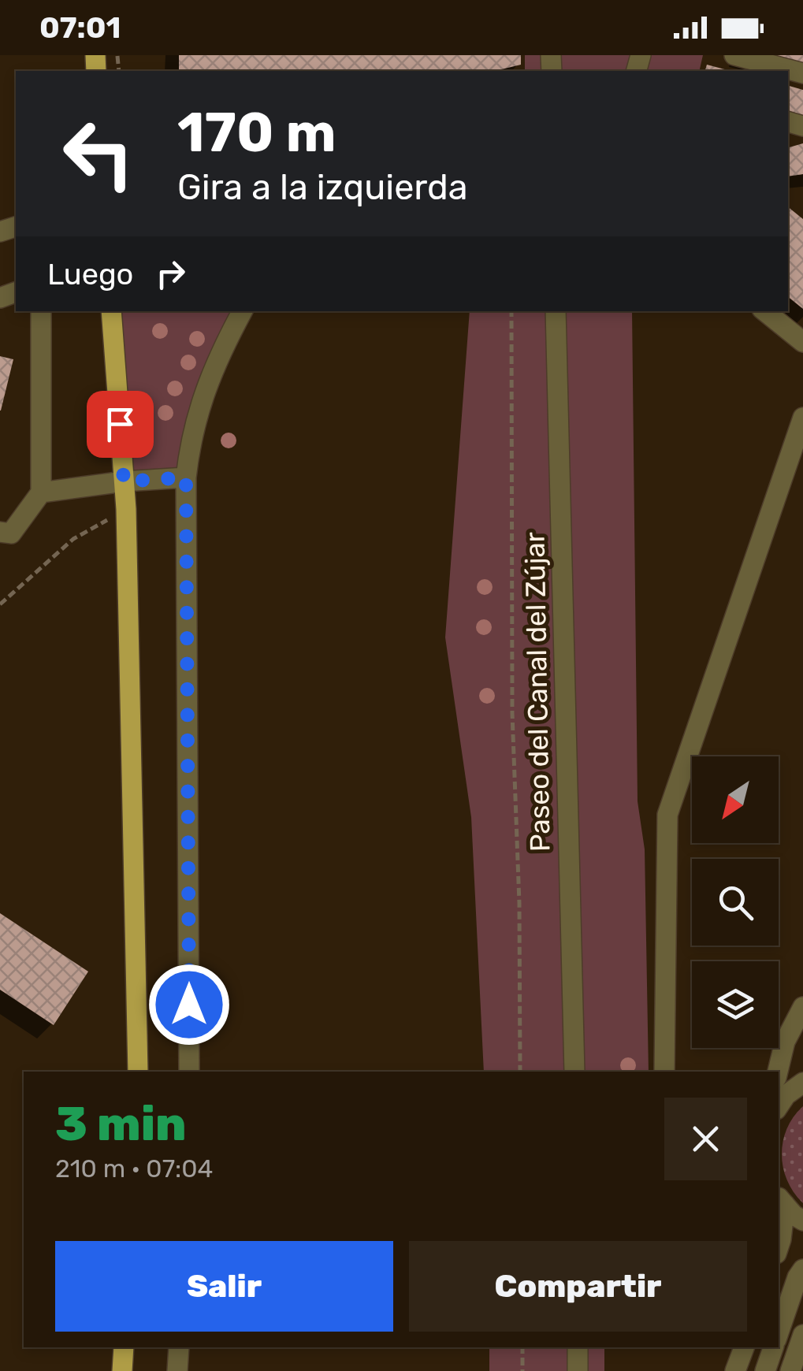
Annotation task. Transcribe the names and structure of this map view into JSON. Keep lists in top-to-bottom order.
{
  "streets": {
    "street": ["Paseo del Canal del Zújar"]
  },
  "north": "bottom left",
  "page": {
    "status": "07:01",
    "turn": ["170 m", "Gira a la izquierda"],
    "then": "Luego",
    "heading": ["3 min", "210 m · 07:04"],
    "buttons": ["Salir", "Compartir"]
  }
}
